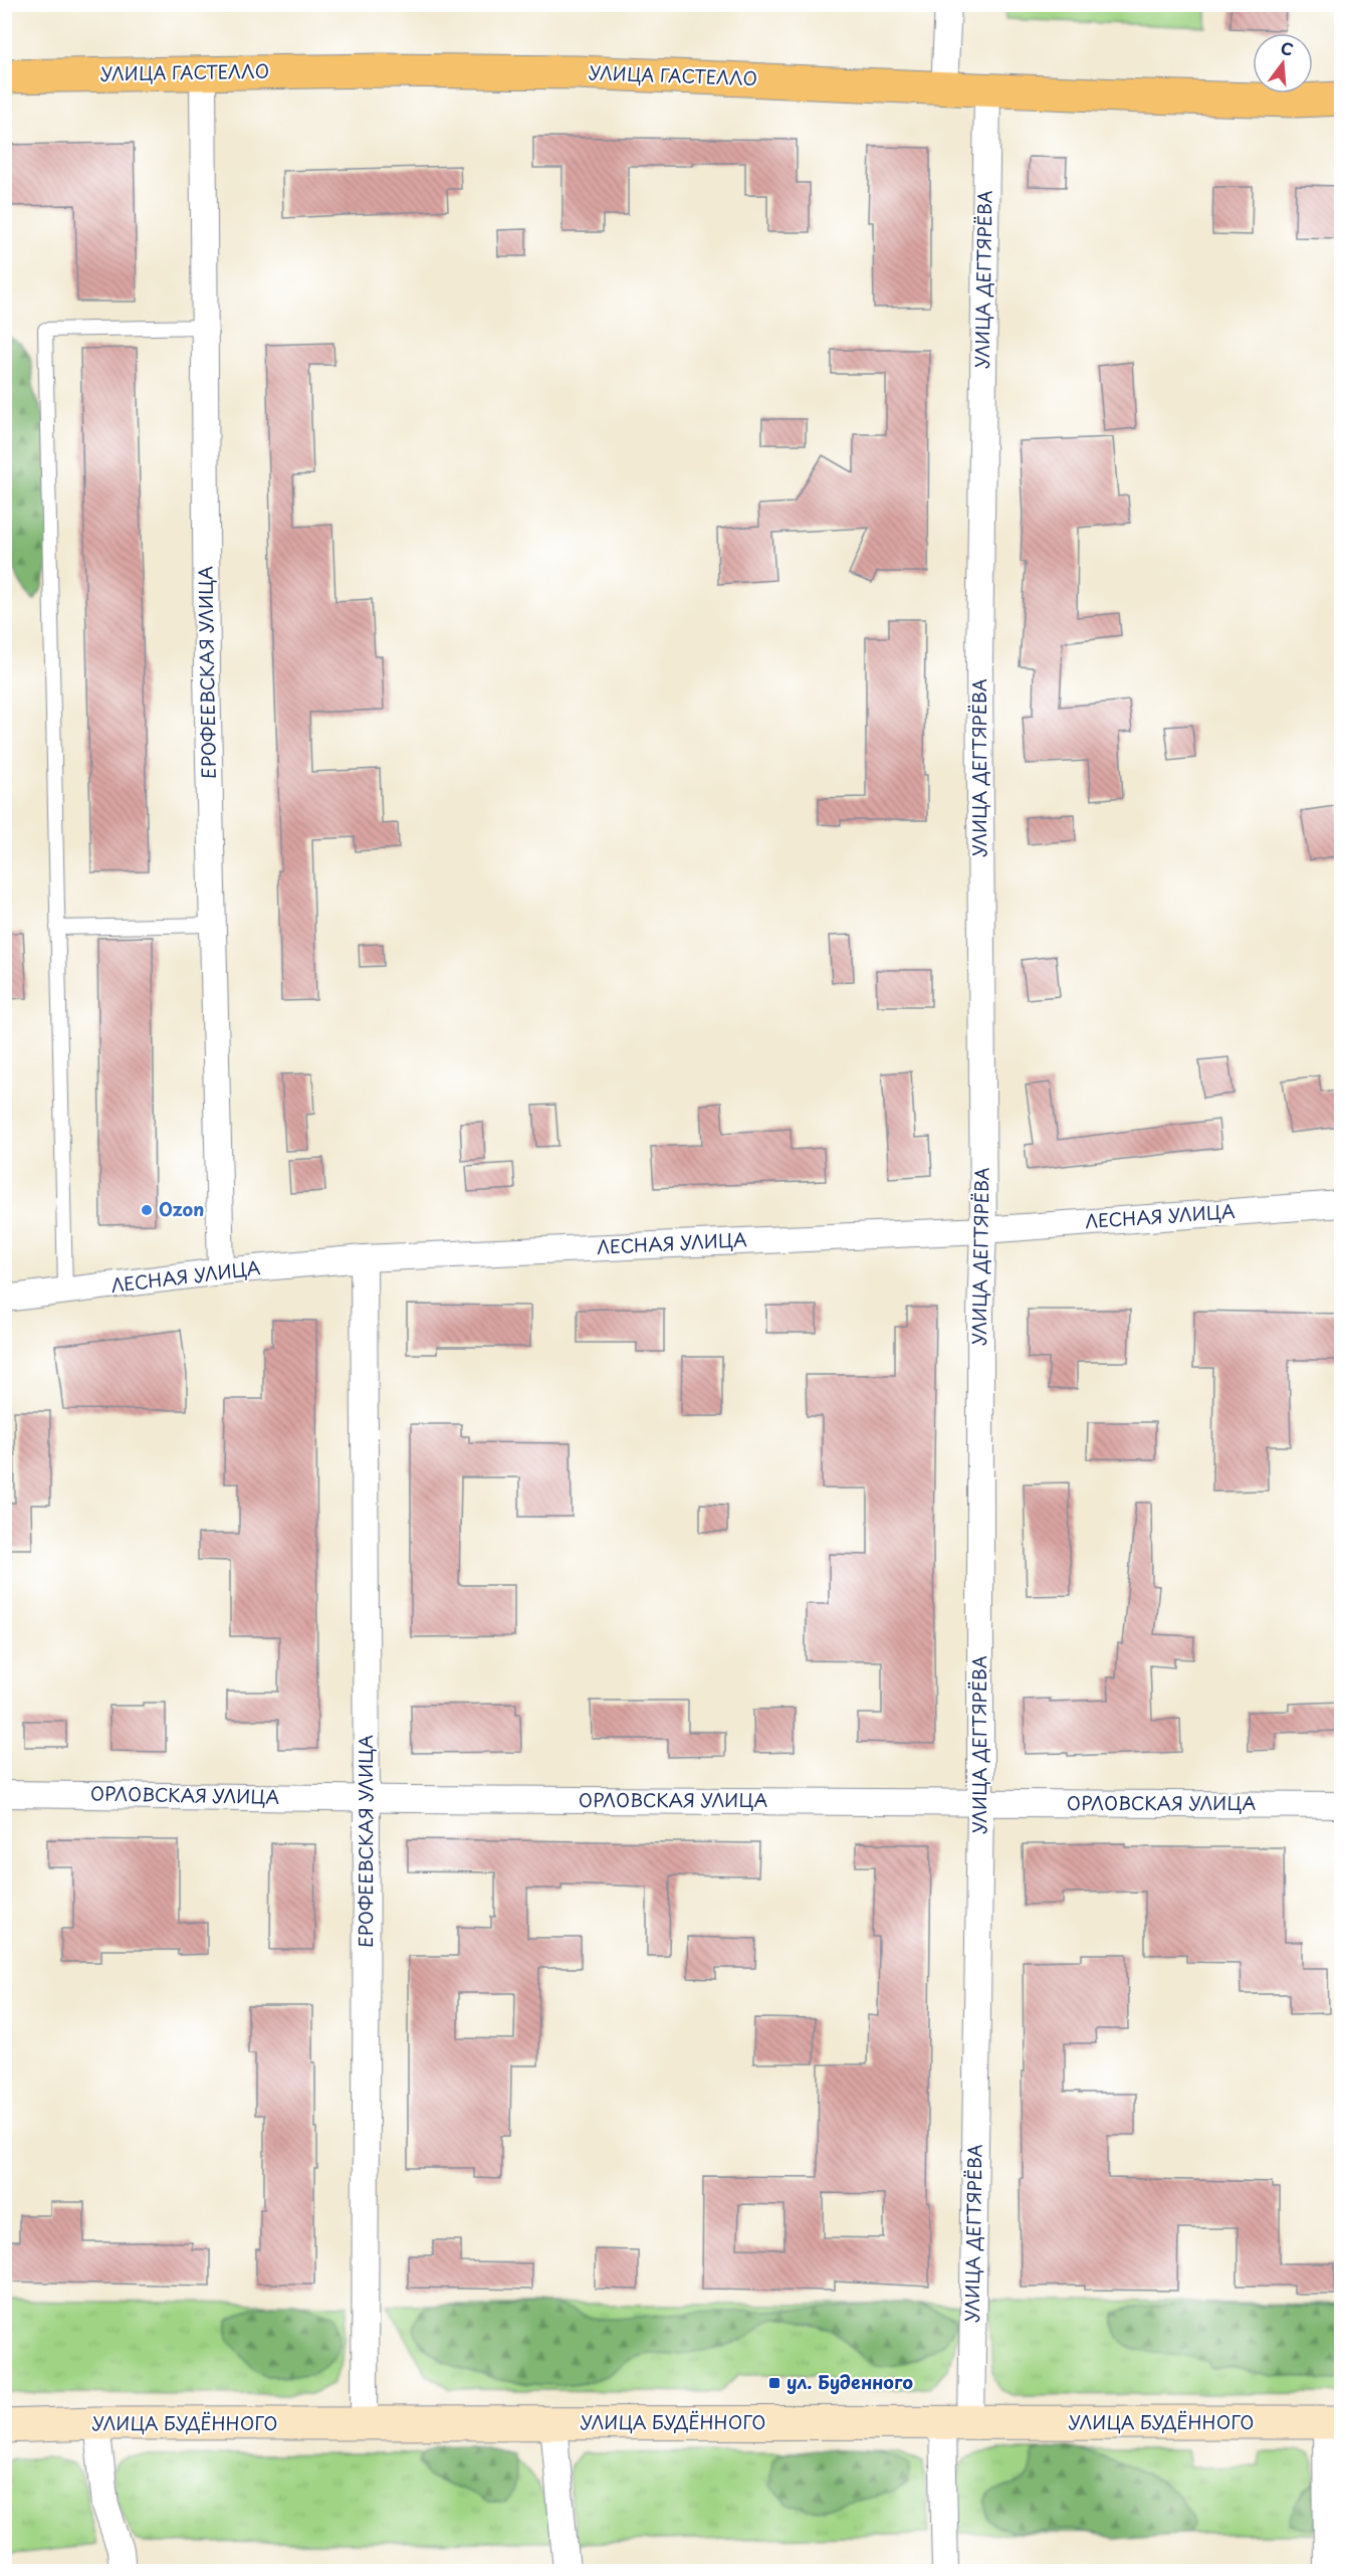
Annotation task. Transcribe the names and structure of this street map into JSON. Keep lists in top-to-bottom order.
{
  "streets": {
    "main road": ["УЛИЦА ГАСТЕЛЛО", "УЛИЦА БУДЁННОГО"],
    "street": [
      "УЛИЦА ДЕГТЯРЁВА",
      "ЕРОФЕЕВСКАЯ УЛИЦА",
      "ЛЕСНАЯ УЛИЦА",
      "ОРЛОВСКАЯ УЛИЦА"
    ]
  },
  "crossings": [
    ["УЛИЦА ГАСТЕЛЛО", "УЛИЦА ДЕГТЯРЁВА"],
    ["УЛИЦА ГАСТЕЛЛО", "ЕРОФЕЕВСКАЯ УЛИЦА"],
    ["УЛИЦА ДЕГТЯРЁВА", "ЛЕСНАЯ УЛИЦА"],
    ["УЛИЦА ДЕГТЯРЁВА", "ОРЛОВСКАЯ УЛИЦА"],
    ["УЛИЦА ДЕГТЯРЁВА", "УЛИЦА БУДЁННОГО"],
    ["ЕРОФЕЕВСКАЯ УЛИЦА", "ЛЕСНАЯ УЛИЦА"],
    ["ЕРОФЕЕВСКАЯ УЛИЦА", "ОРЛОВСКАЯ УЛИЦА"],
    ["ЕРОФЕЕВСКАЯ УЛИЦА", "УЛИЦА БУДЁННОГО"]
  ],
  "places": {
    "other": ["Ozon"],
    "transit": ["ул. Буденного"]
  },
  "north": "top"
}
